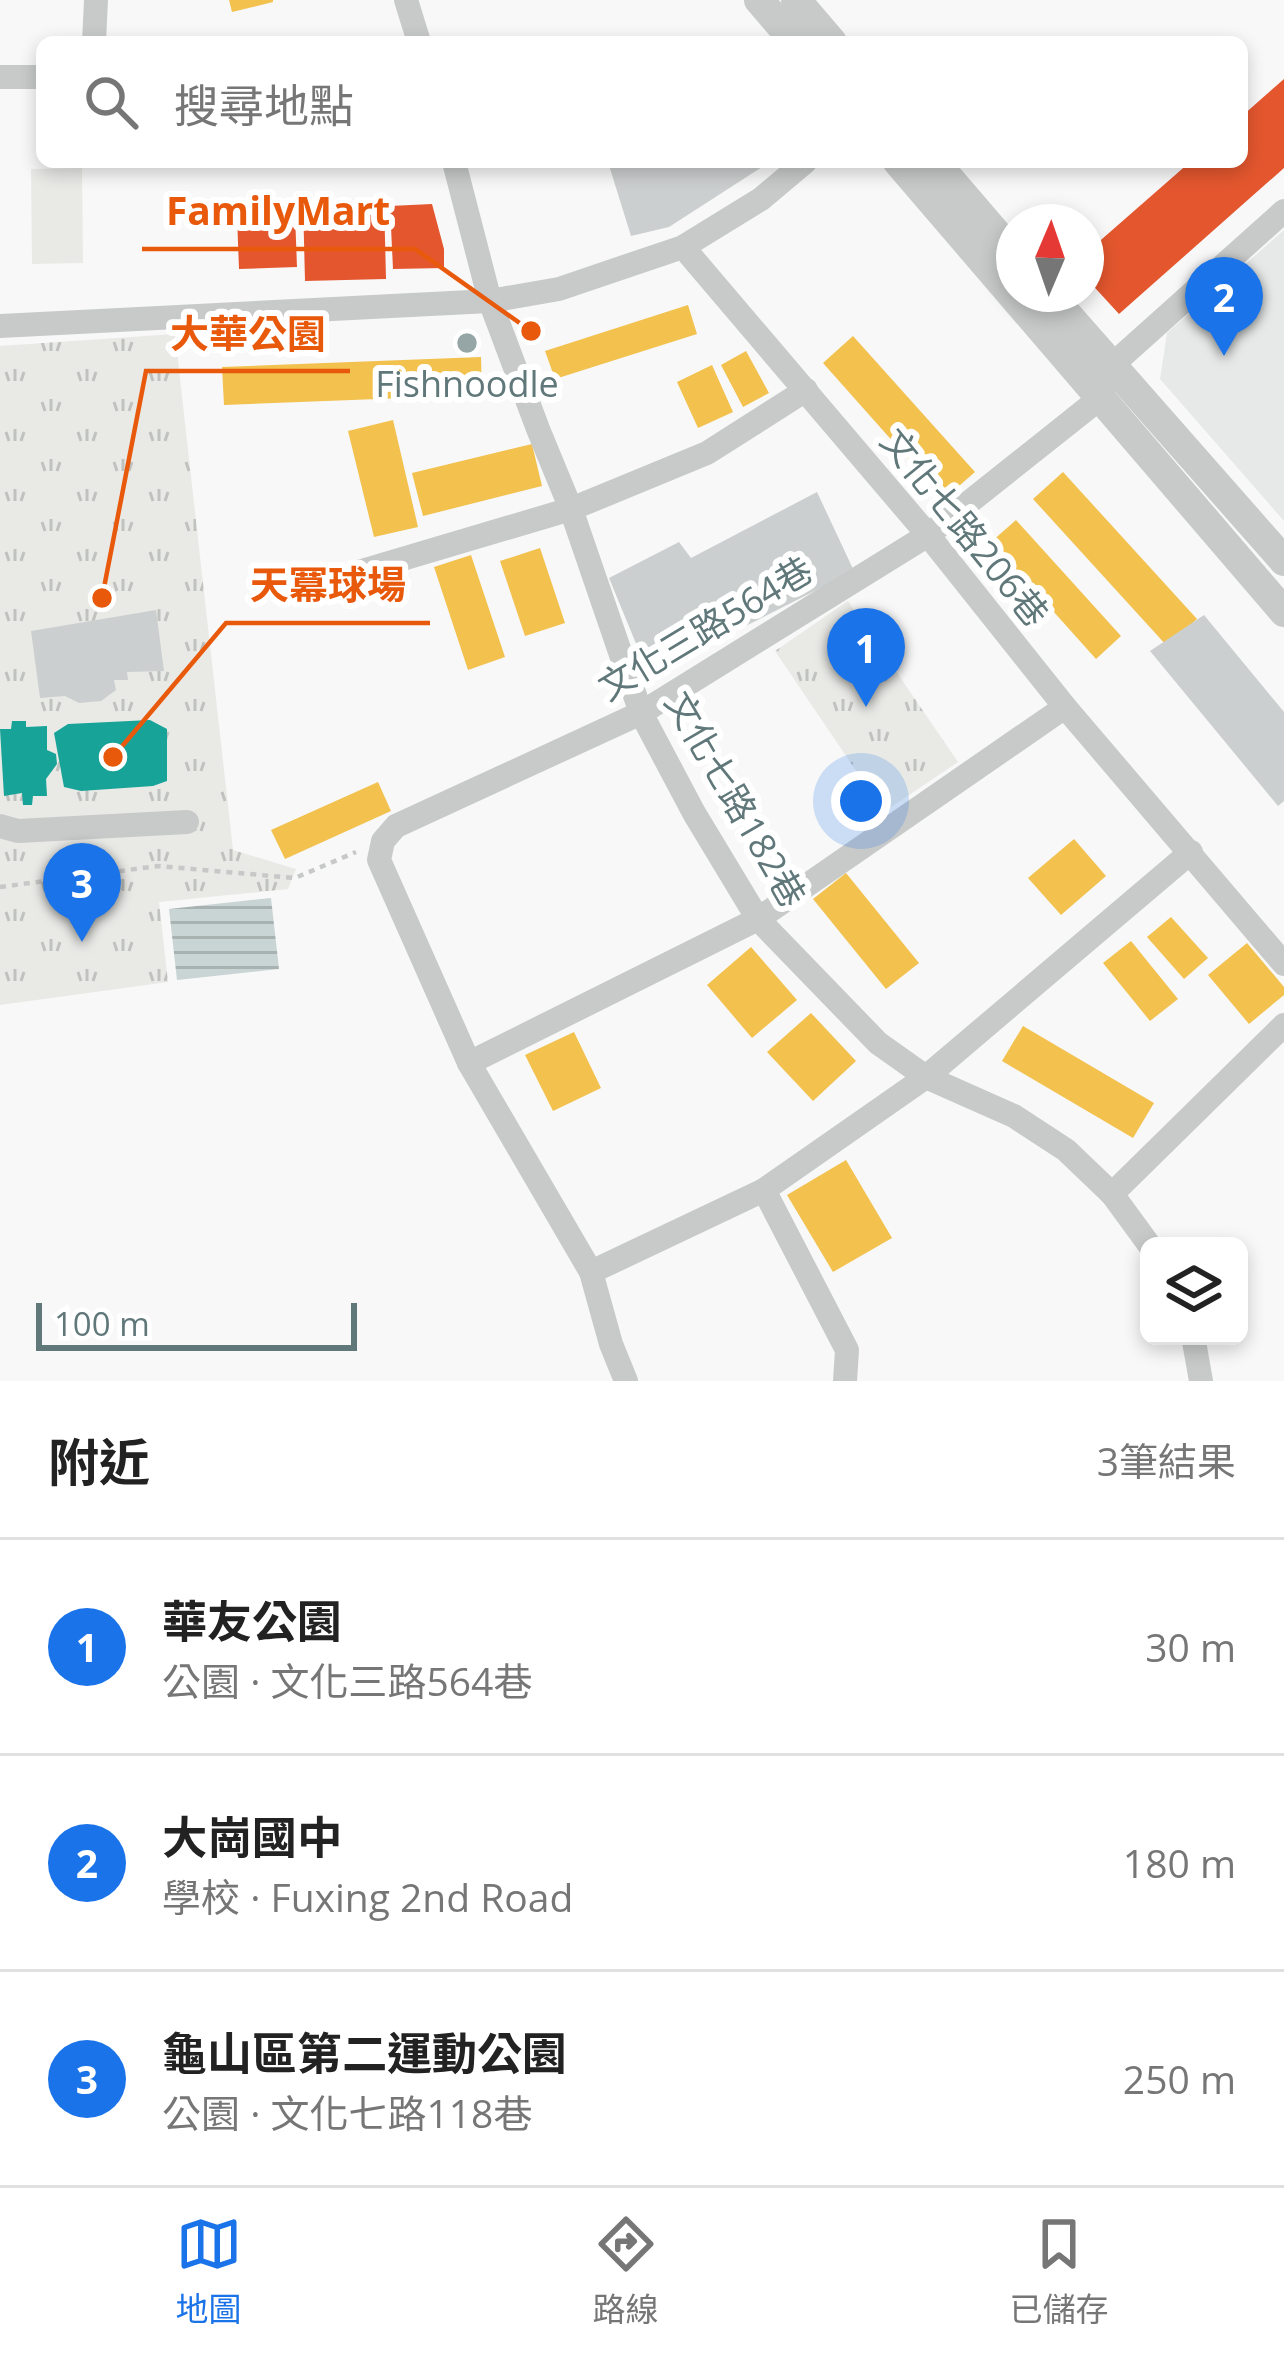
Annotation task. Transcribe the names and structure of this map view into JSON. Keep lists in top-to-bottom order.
{
  "streets": {
    "street": ["文化七路206巷", "文化三路564巷", "文化七路182巷"]
  },
  "crossings": [
    ["文化七路206巷", "文化三路564巷"],
    ["文化三路564巷", "文化七路182巷"]
  ],
  "places": [
    "FamilyMart",
    "Fishnoodle",
    "大華公園",
    "天冪球場"
  ],
  "scale_bar": "100 m",
  "north": "top",
  "page": {
    "search": "搜尋地點",
    "pins": ["2", "1", "3"],
    "scale": "100 m",
    "heading": ["附近", "3筆結果"],
    "list": [
      {
        "mark": "1",
        "name": "華友公園",
        "note": "公園 · 文化三路564巷",
        "value": "30 m"
      },
      {
        "mark": "2",
        "name": "大崗國中",
        "note": "學校 · Fuxing 2nd Road",
        "value": "180 m"
      },
      {
        "mark": "3",
        "name": "龜山區第二運動公園",
        "note": "公園 · 文化七路118巷",
        "value": "250 m"
      }
    ],
    "nav": ["地圖", "路線", "已儲存"]
  }
}
